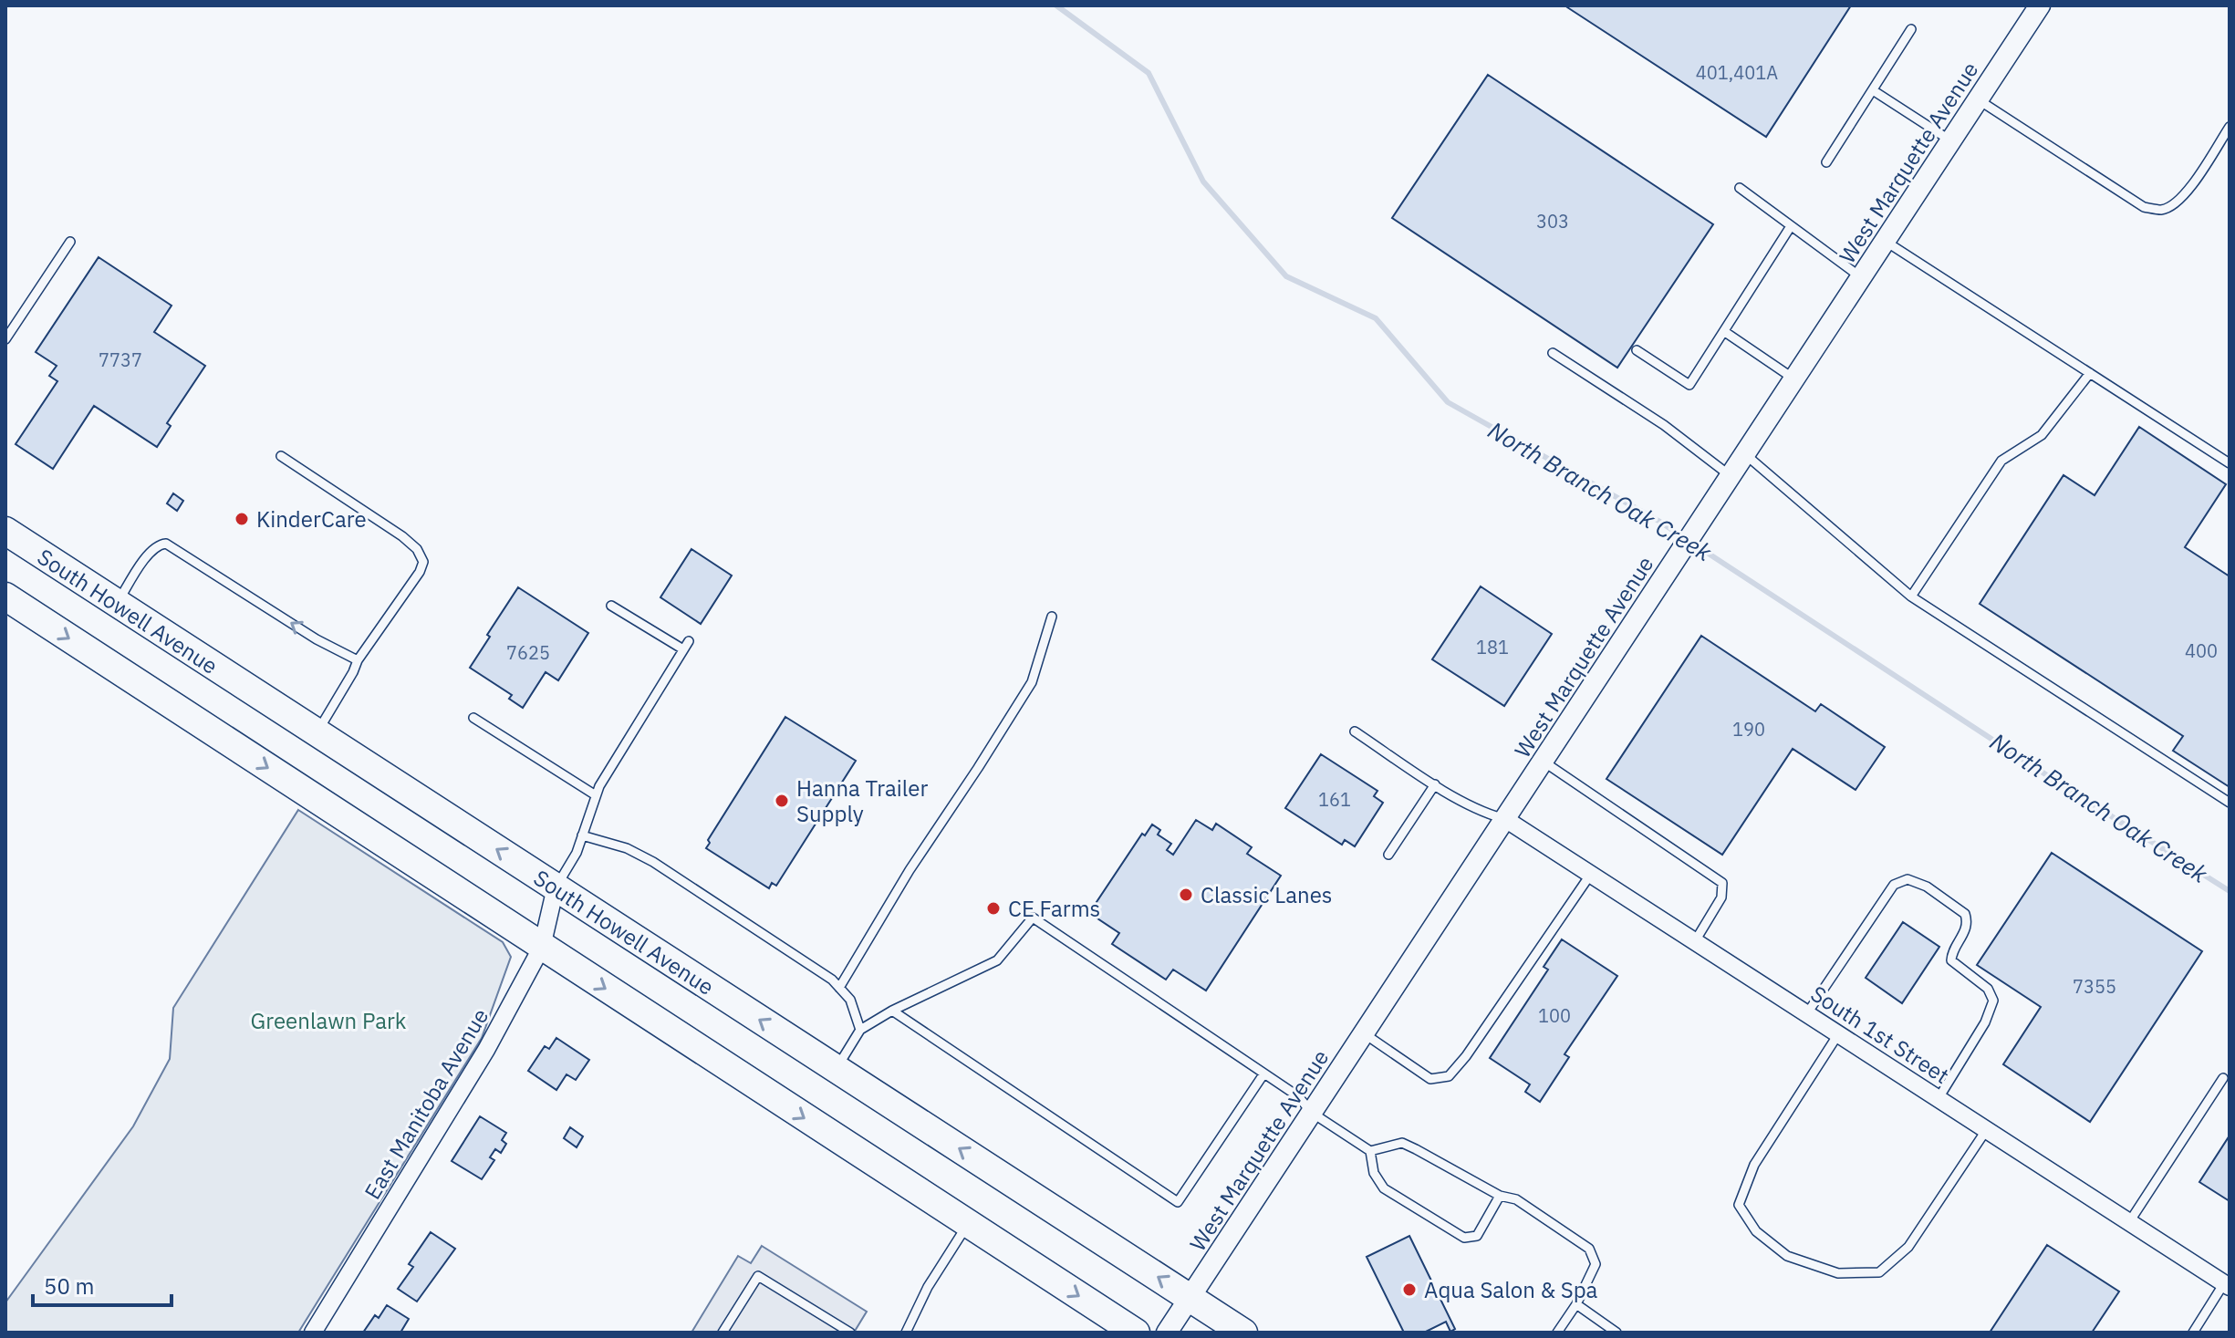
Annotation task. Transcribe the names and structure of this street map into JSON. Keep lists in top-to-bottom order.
{
  "streets": {
    "main road": ["South Howell Avenue"],
    "street": ["West Marquette Avenue", "South 1st Street", "East Manitoba Avenue"]
  },
  "crossings": [
    ["West Marquette Avenue", "South Howell Avenue"],
    ["West Marquette Avenue", "South 1st Street"],
    ["South Howell Avenue", "East Manitoba Avenue"]
  ],
  "water": ["North Branch Oak Creek"],
  "parks": ["Greenlawn Park"],
  "places": [
    "KinderCare",
    "Hanna Trailer Supply",
    "Classic Lanes",
    "CE Farms",
    "Aqua Salon & Spa"
  ],
  "house_numbers": [
    "401,401A",
    "303",
    "7737",
    "181",
    "400",
    "7625",
    "190",
    "161",
    "7355",
    "100"
  ],
  "scale_bar": "50 m"
}
